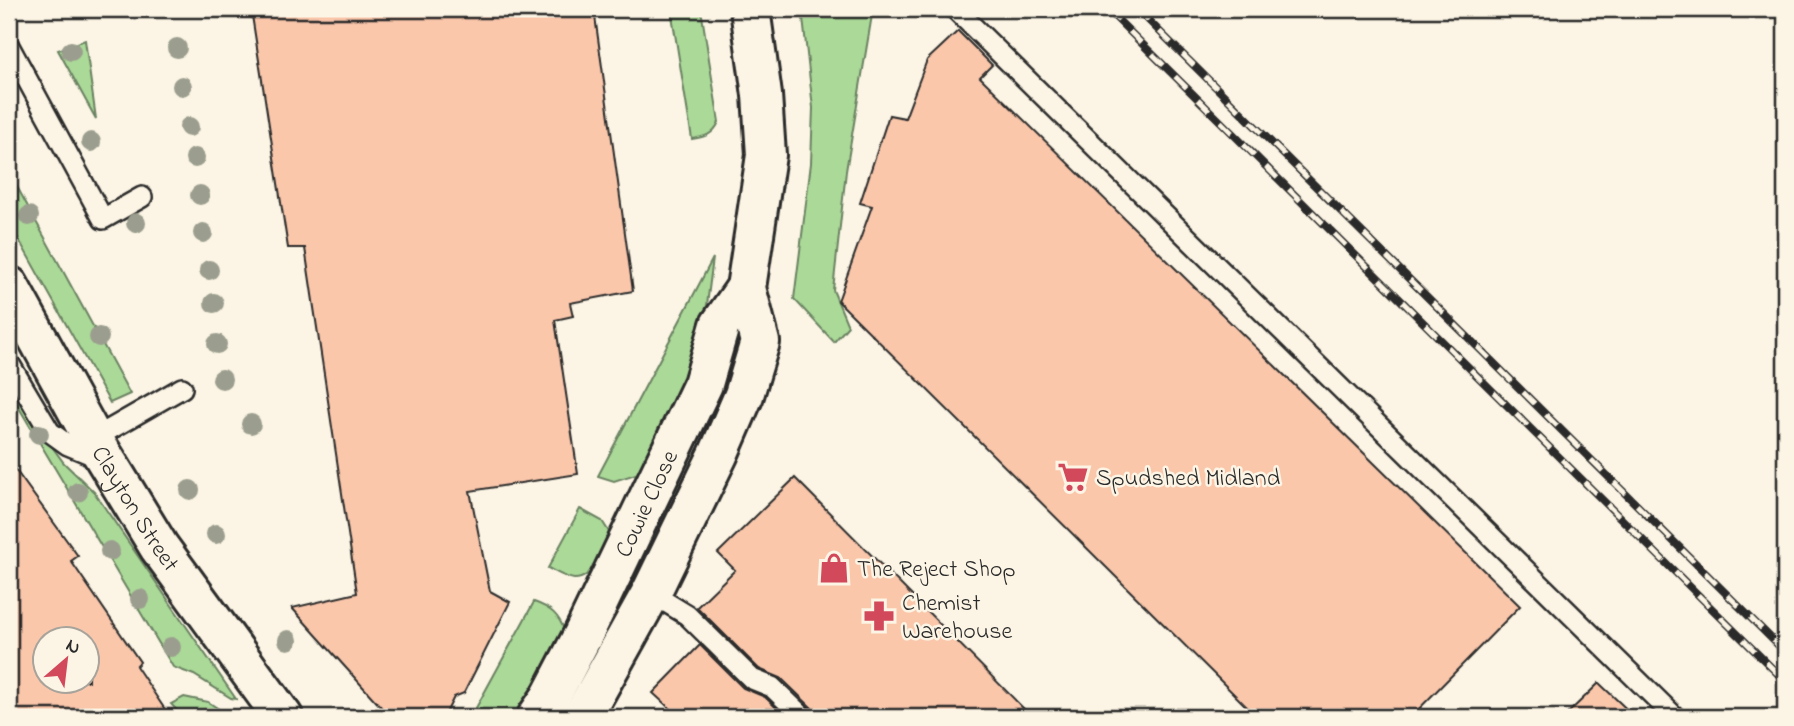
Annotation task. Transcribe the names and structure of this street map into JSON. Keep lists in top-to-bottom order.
{
  "streets": {
    "street": ["Cowie Close", "Clayton Street"]
  },
  "places": {
    "supermarket": ["Spudshed Midland"],
    "shop": ["The Reject Shop"],
    "pharmacy": ["Chemist Warehouse"]
  },
  "north": "top right"
}
